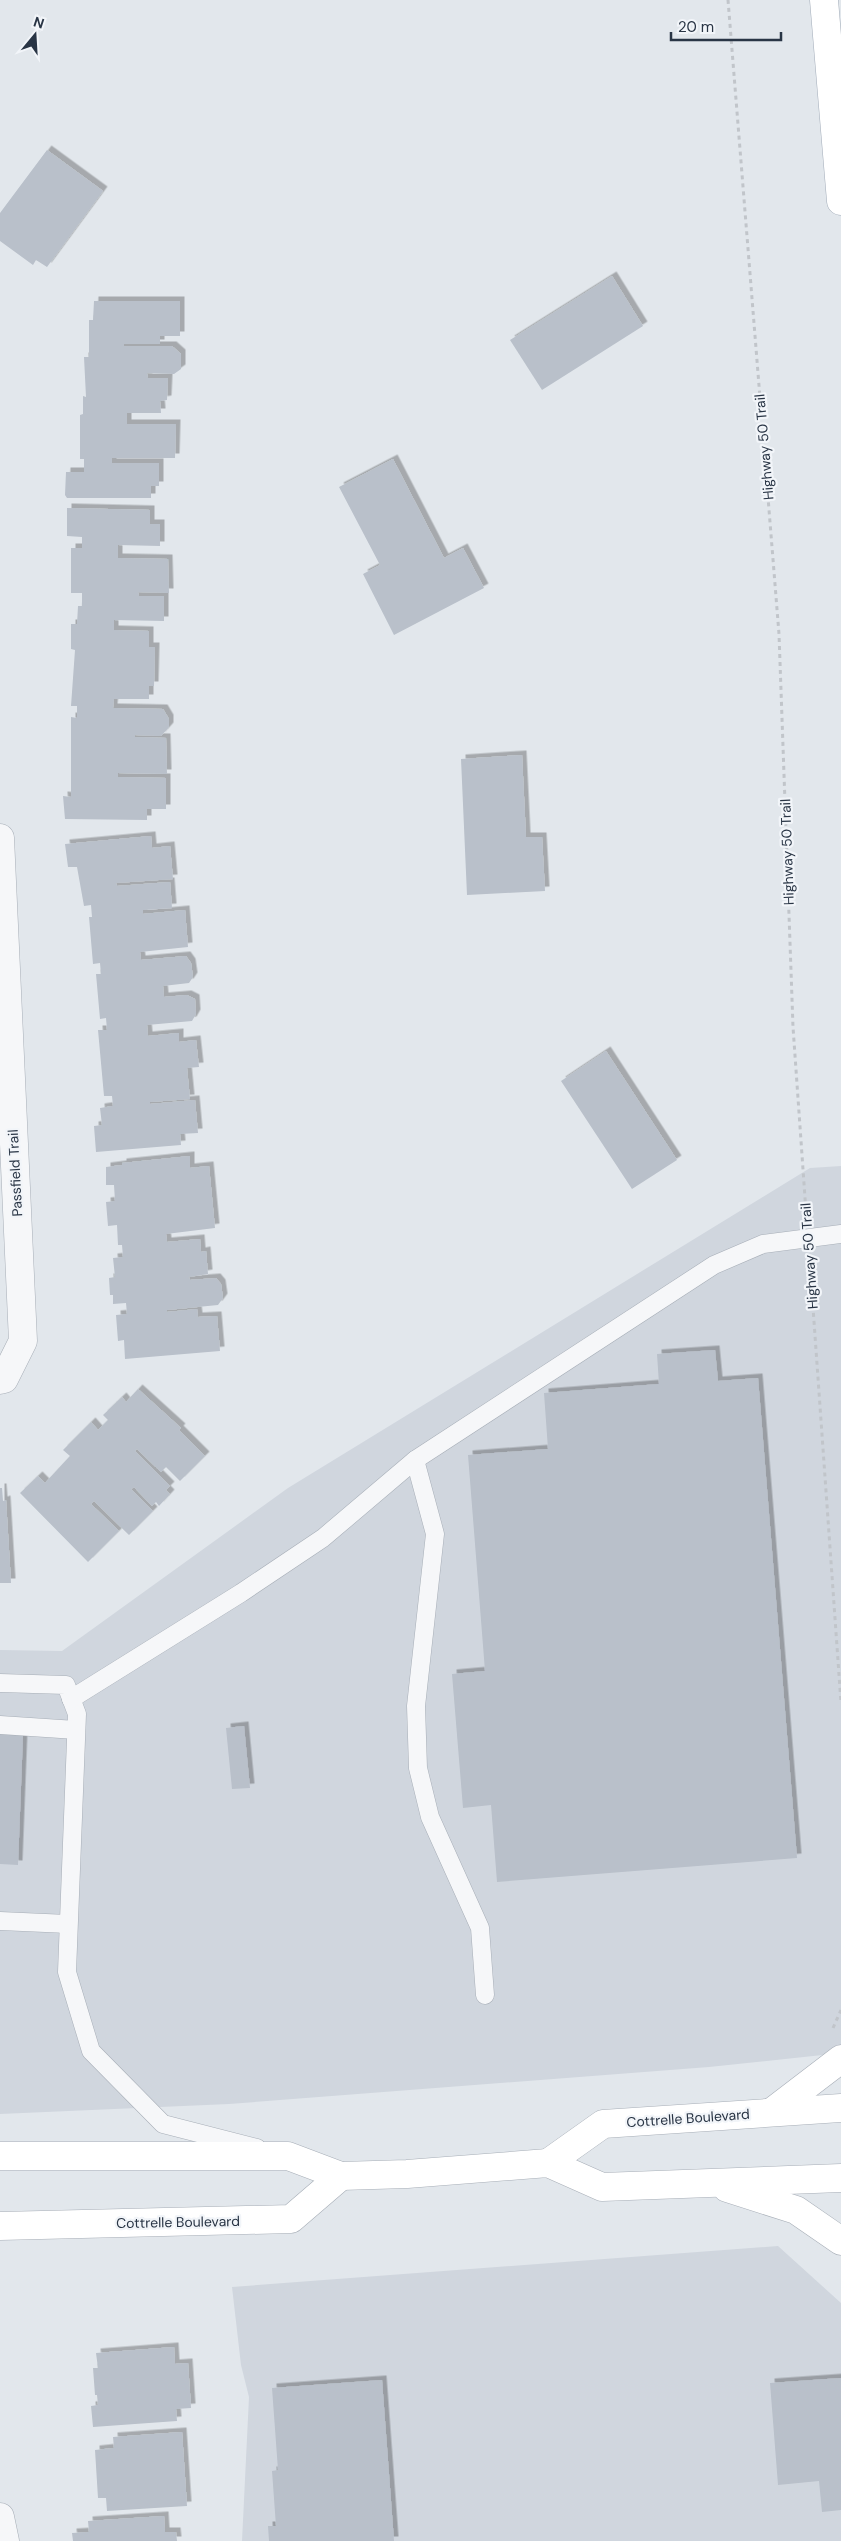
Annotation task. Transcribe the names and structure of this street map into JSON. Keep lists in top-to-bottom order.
{
  "streets": {
    "main road": ["Cottrelle Boulevard"],
    "street": ["Passfield Trail"],
    "path": ["Highway 50 Trail"]
  },
  "scale_bar": "20 m",
  "north": "top"
}
